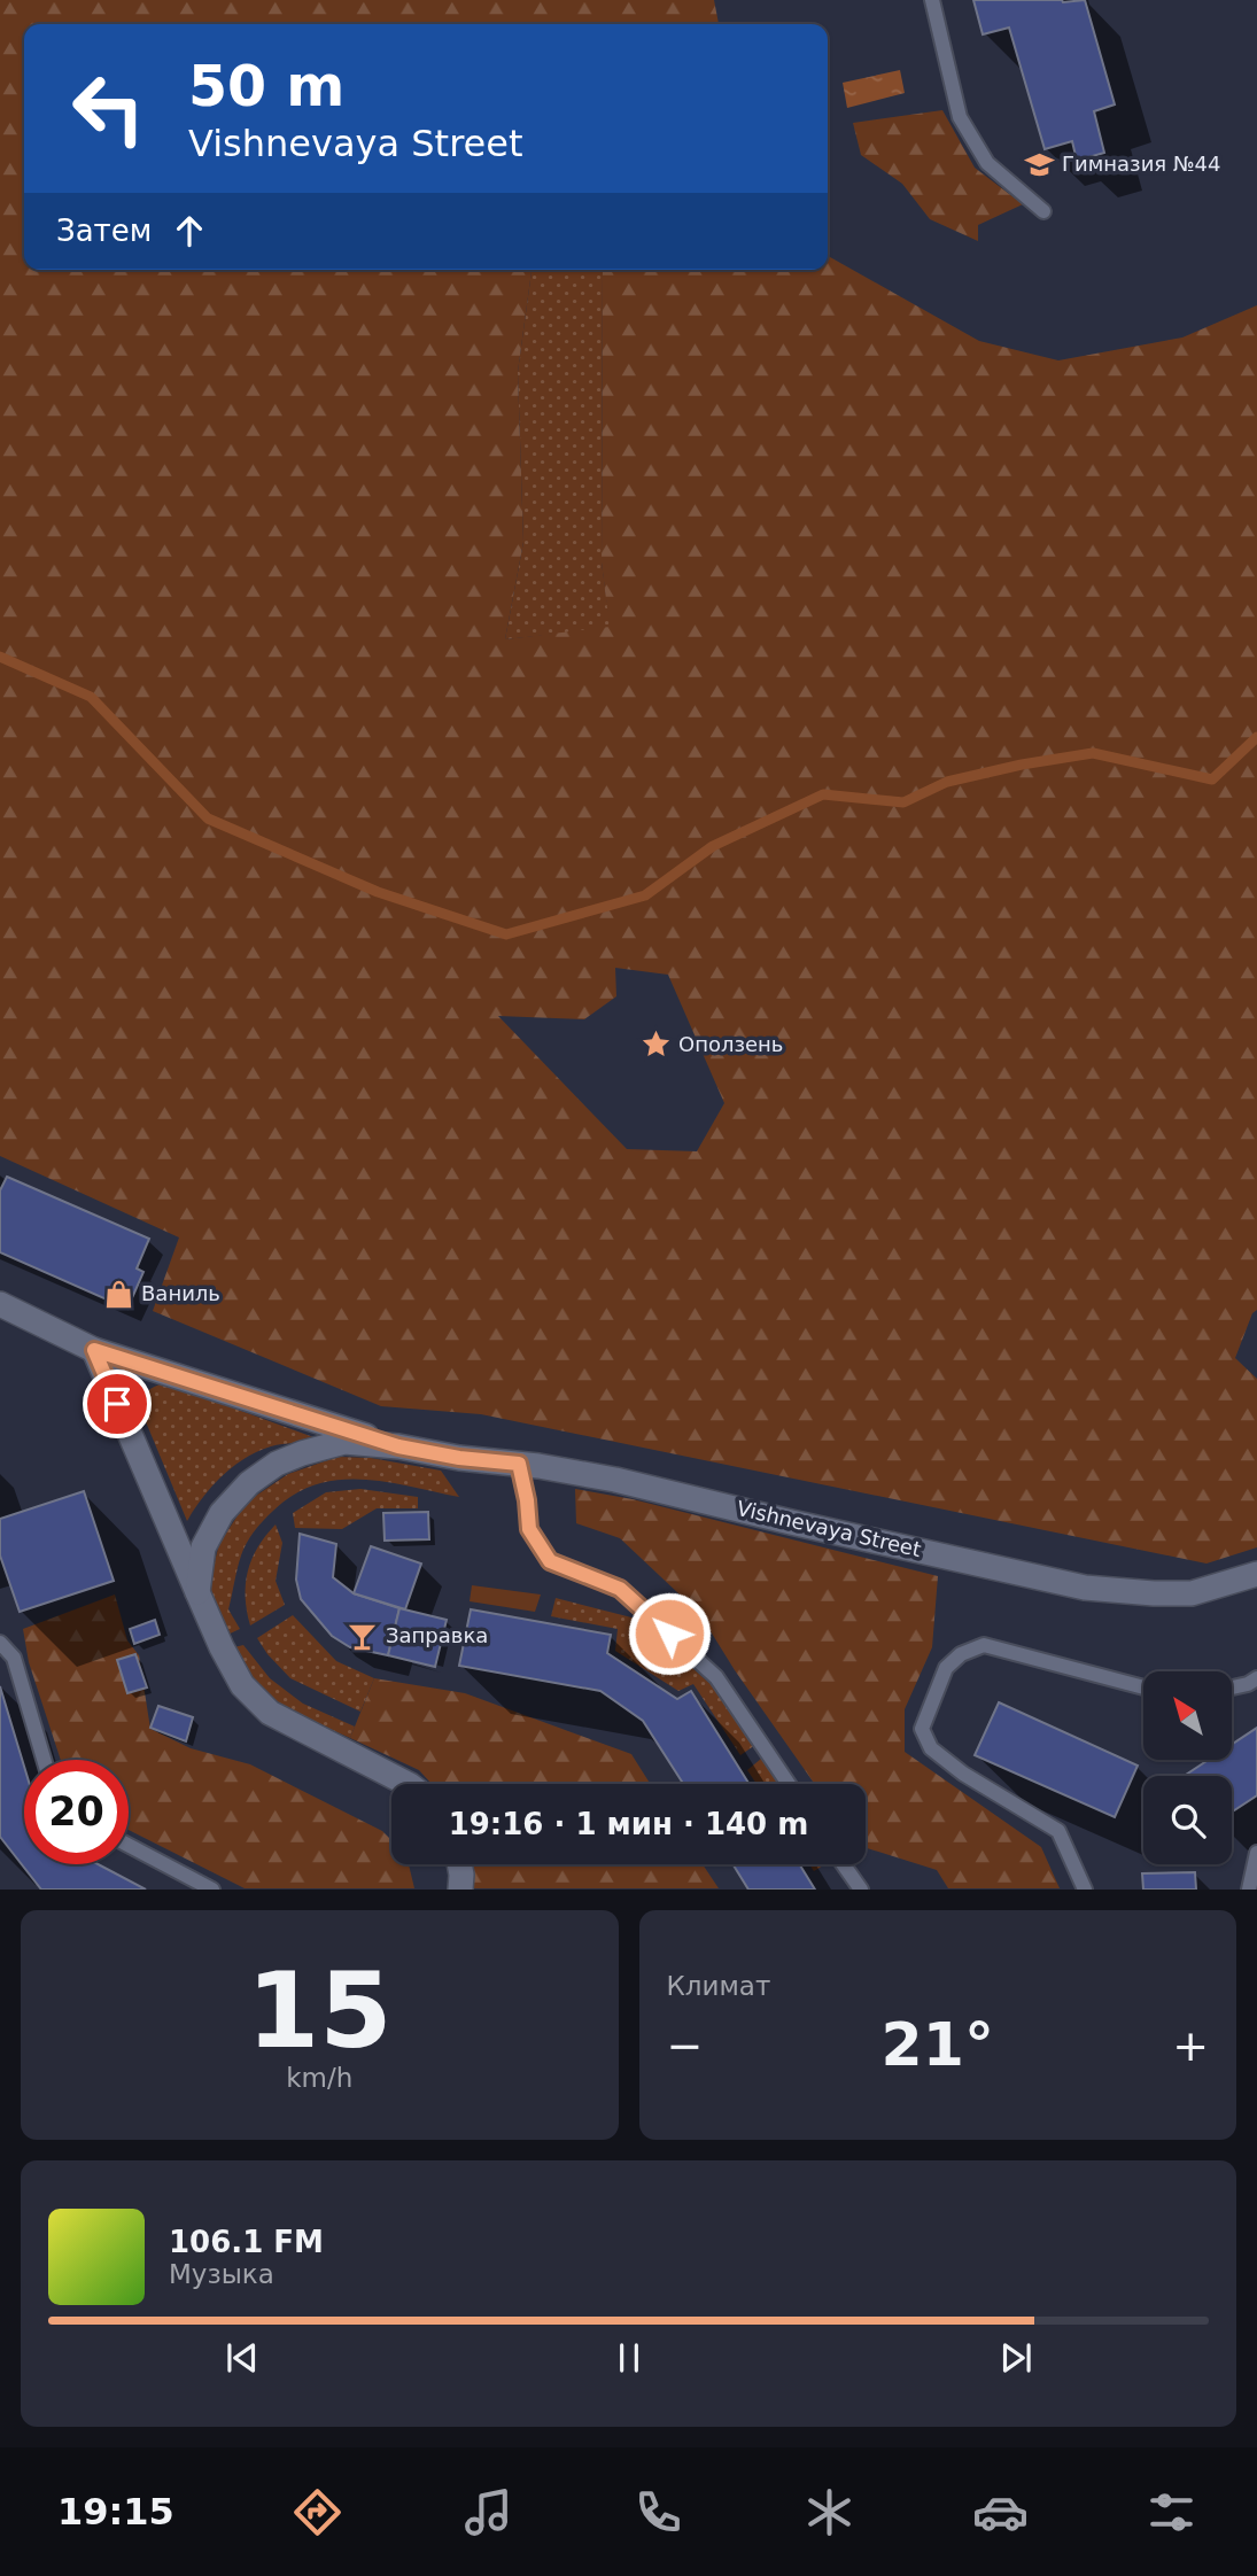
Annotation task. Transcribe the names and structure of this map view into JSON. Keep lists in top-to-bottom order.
{
  "streets": {
    "street": ["Vishnevaya Street"]
  },
  "places": {
    "school or university": ["Гимназия №44"],
    "place": ["Оползень"],
    "shop": ["Ваниль"],
    "bar": ["Заправка"]
  },
  "north": "top left",
  "page": {
    "turn": ["50 m", "Vishnevaya Street"],
    "then": "Затем",
    "limit": "20",
    "trip": "19:16 · 1 мин · 140 m",
    "tile": [
      ["15", "km/h"],
      "Климат"
    ],
    "heat": ["−", "21°", "+"],
    "song": ["106.1 FM", "Музыка"],
    "tabs": "19:15"
  }
}
